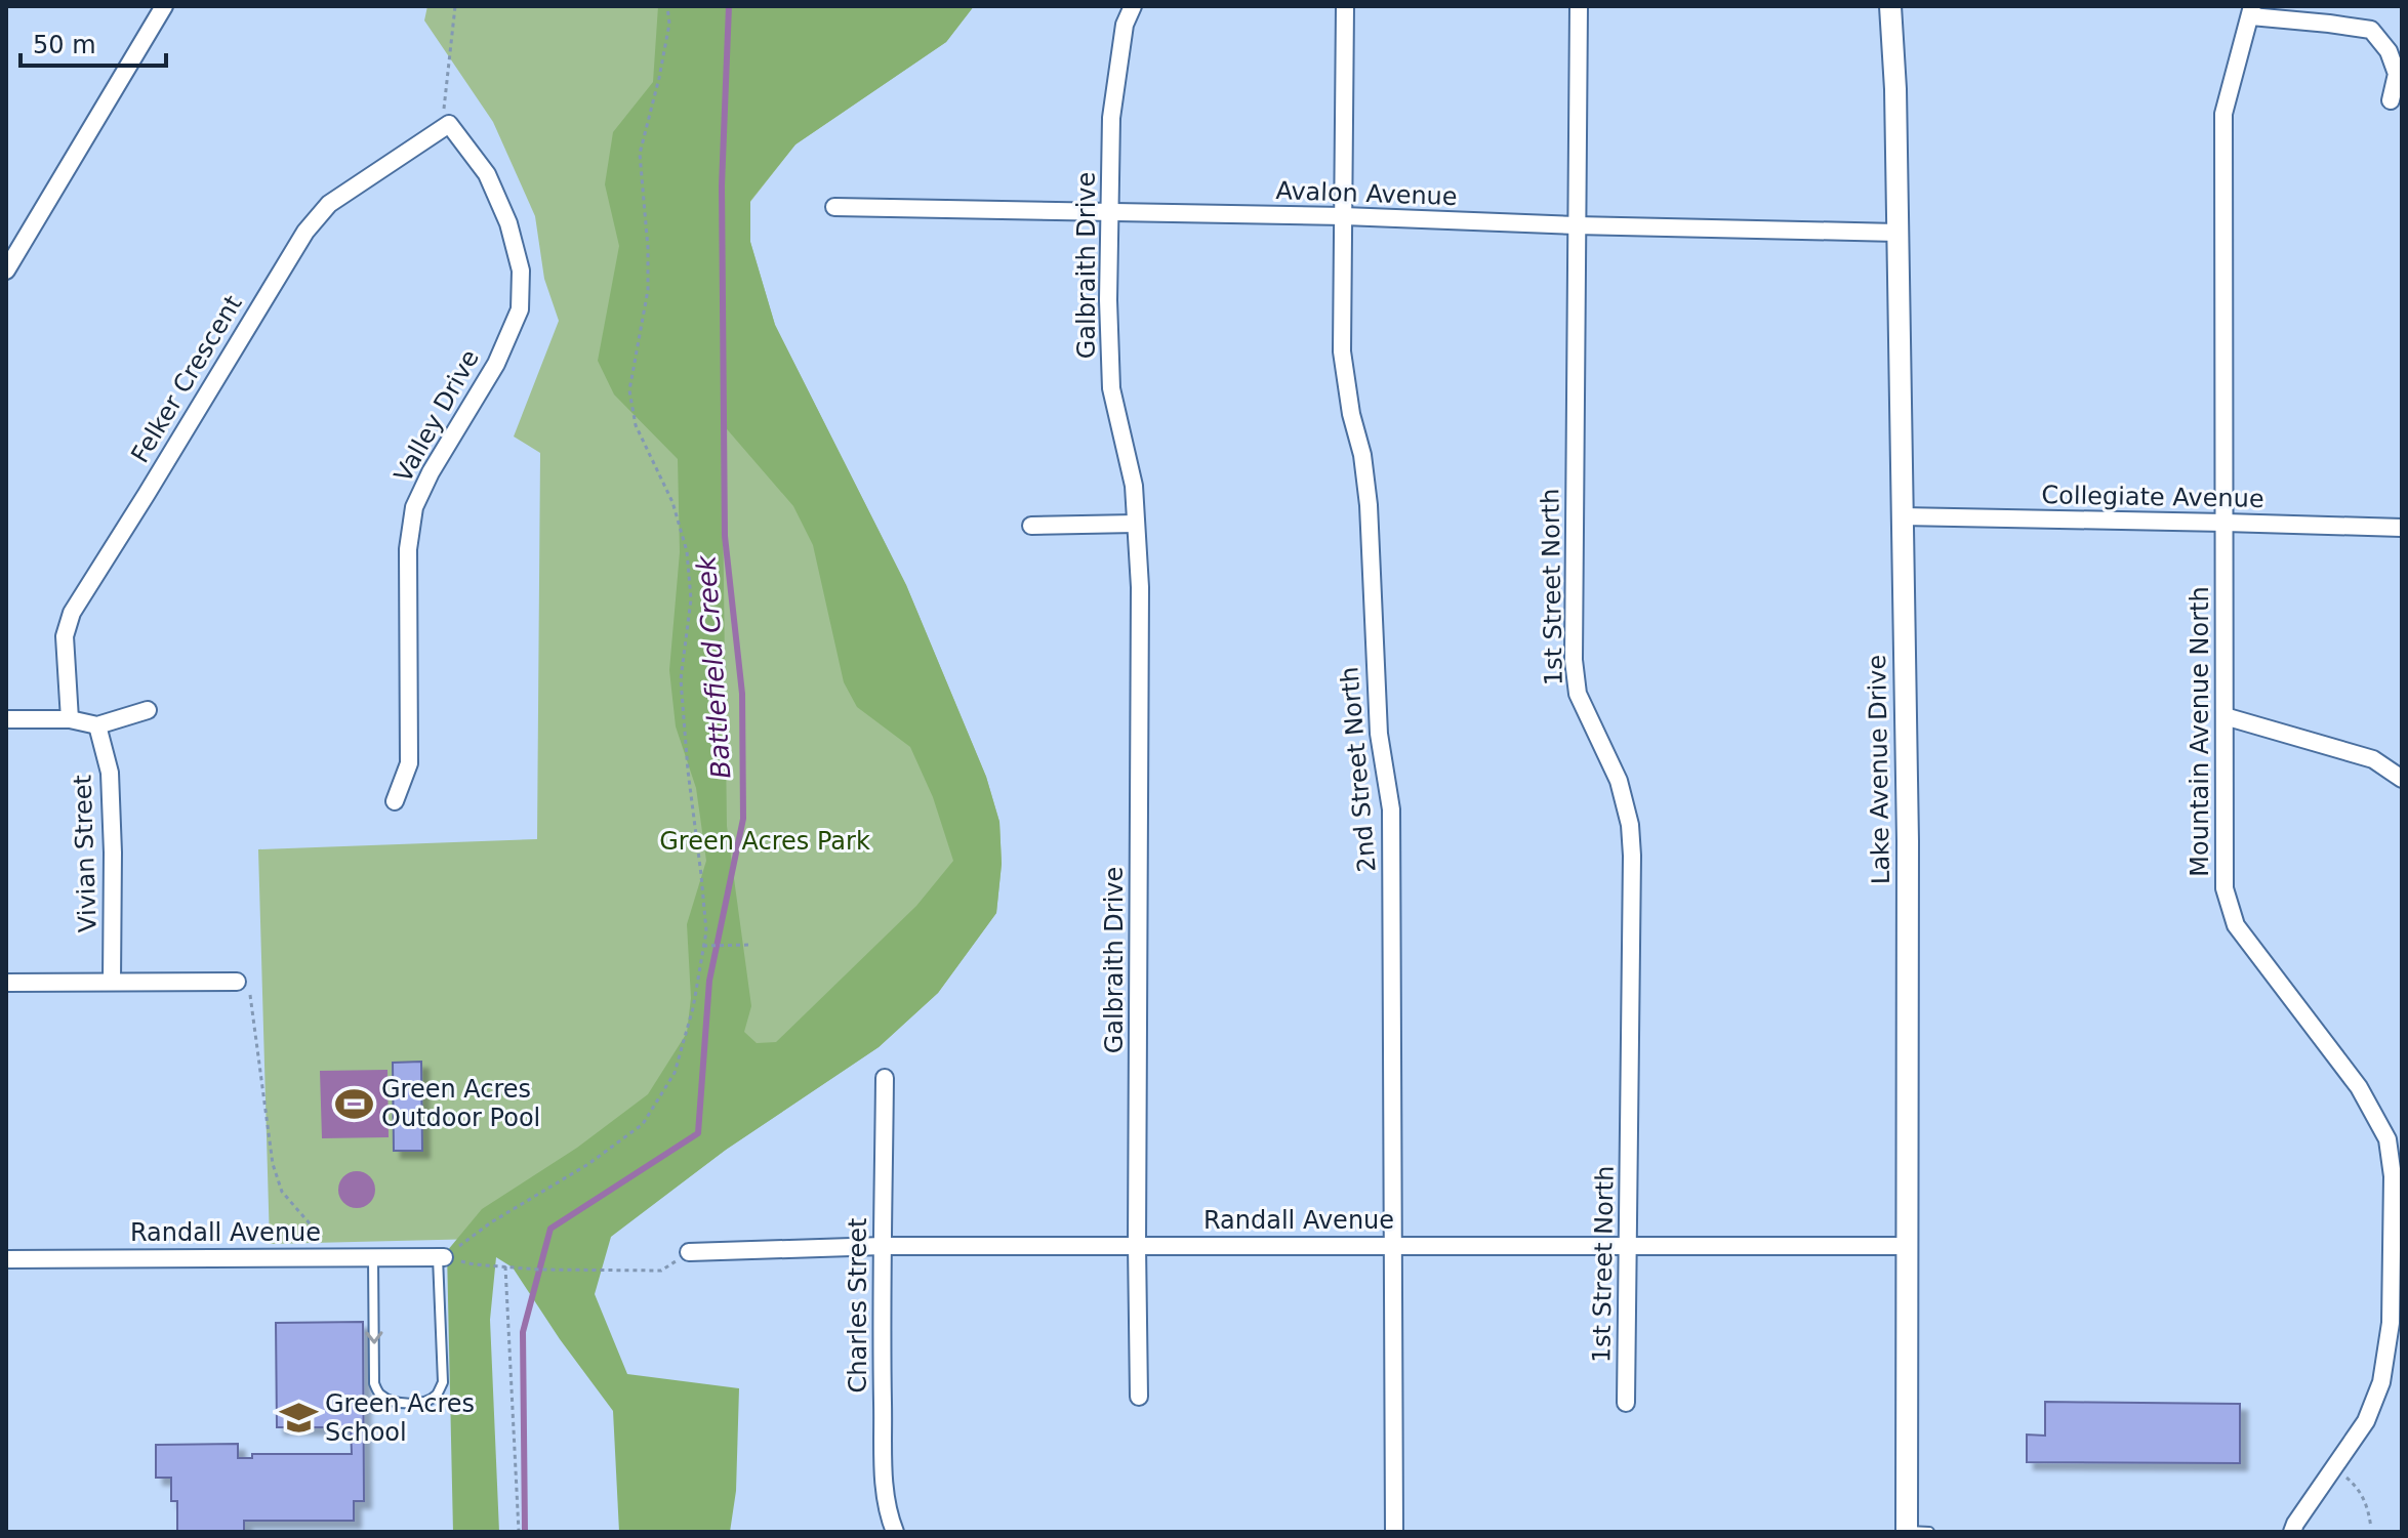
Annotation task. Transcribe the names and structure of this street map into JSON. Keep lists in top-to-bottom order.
{
  "streets": {
    "street": [
      "Avalon Avenue",
      "Galbraith Drive",
      "Felker Crescent",
      "Valley Drive",
      "Collegiate Avenue",
      "1st Street North",
      "Mountain Avenue North",
      "2nd Street North",
      "Lake Avenue Drive",
      "Vivian Street",
      "Randall Avenue",
      "Charles Street"
    ]
  },
  "crossings": [
    ["Avalon Avenue", "Galbraith Drive"],
    ["Avalon Avenue", "1st Street North"],
    ["Avalon Avenue", "2nd Street North"],
    ["Avalon Avenue", "Lake Avenue Drive"],
    ["Galbraith Drive", "Randall Avenue"],
    ["Felker Crescent", "Valley Drive"],
    ["Collegiate Avenue", "Mountain Avenue North"],
    ["Collegiate Avenue", "Lake Avenue Drive"],
    ["1st Street North", "Randall Avenue"],
    ["2nd Street North", "Randall Avenue"],
    ["Lake Avenue Drive", "Randall Avenue"],
    ["Randall Avenue", "Charles Street"]
  ],
  "water": ["Battlefield Creek"],
  "parks": ["Green Acres Park"],
  "places": {
    "sports": ["Green Acres Outdoor Pool"],
    "school or university": ["Green Acres School"]
  },
  "scale_bar": "50 m"
}
